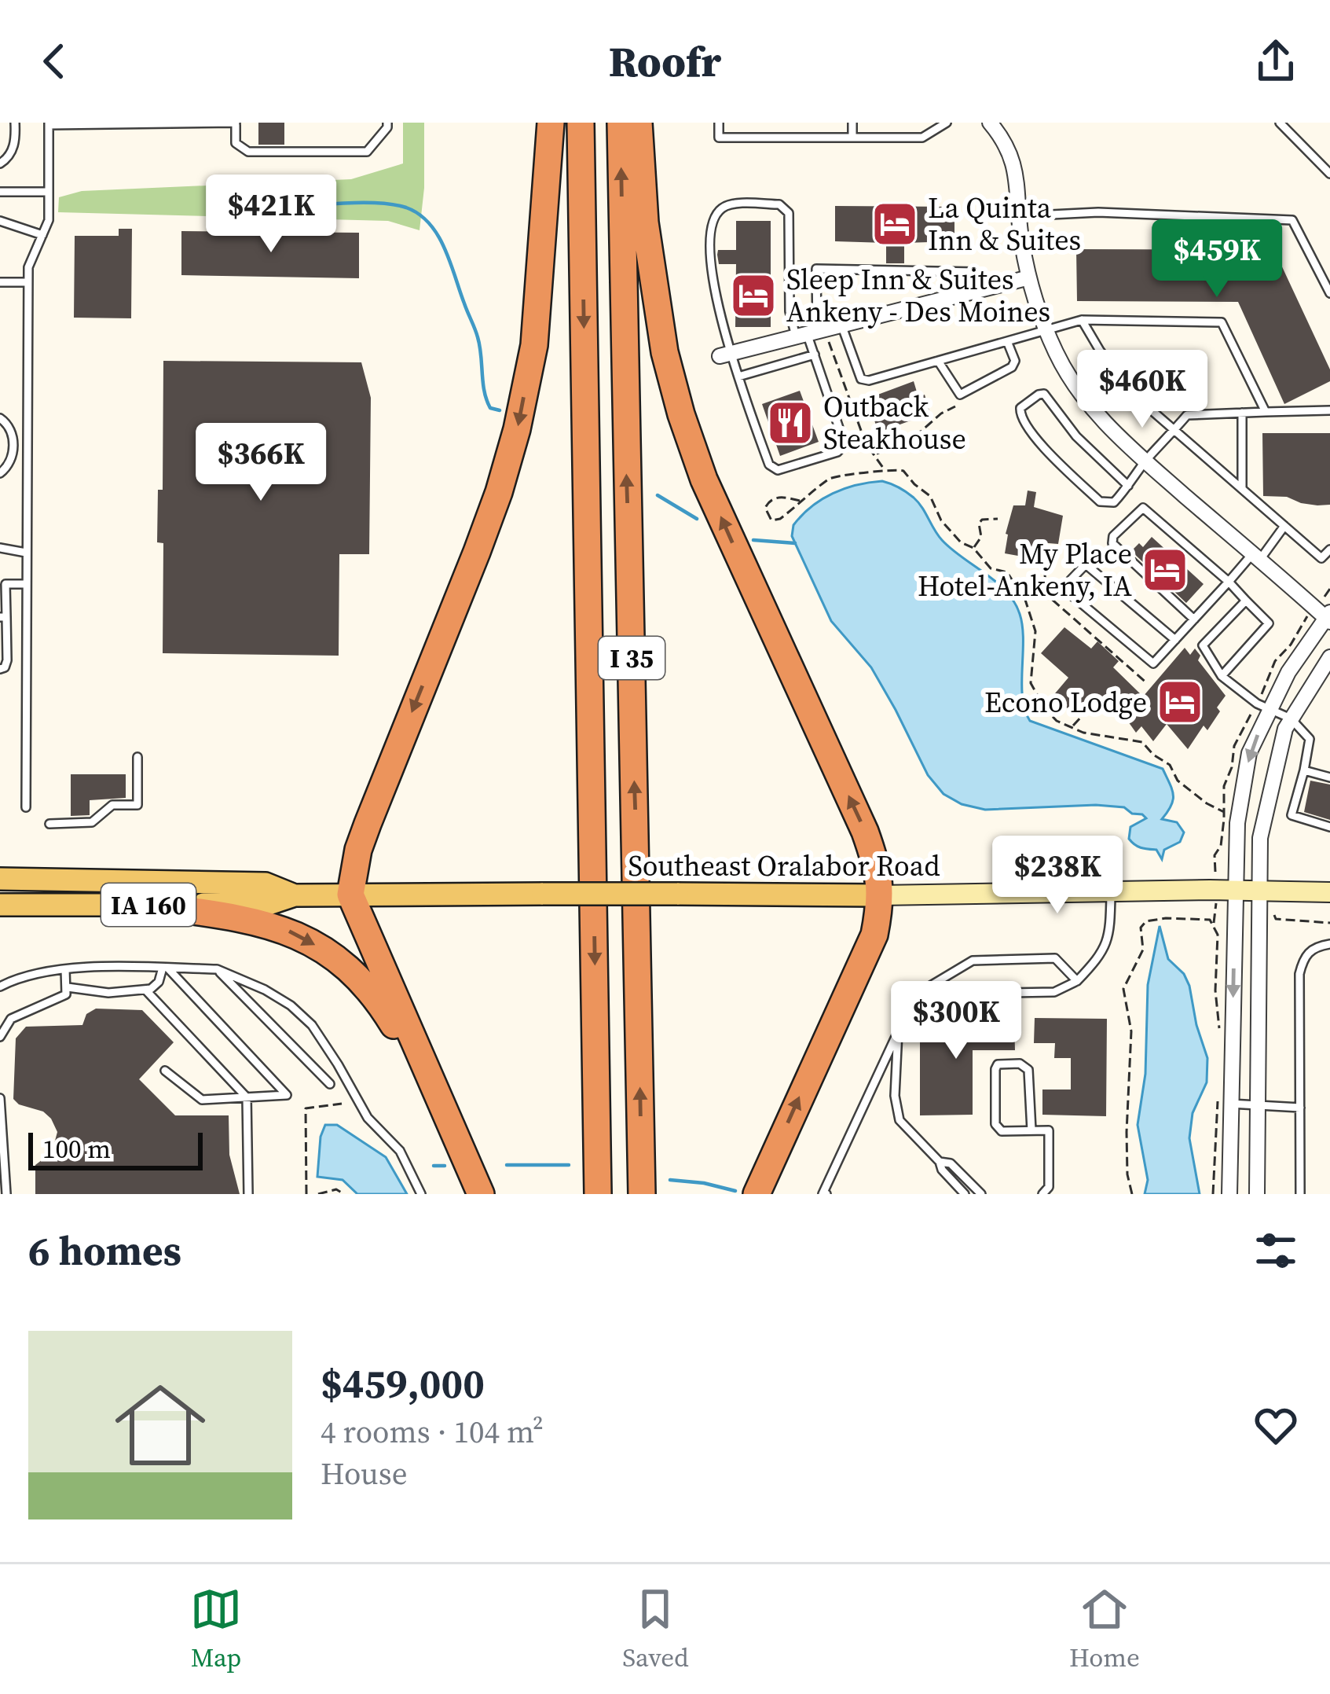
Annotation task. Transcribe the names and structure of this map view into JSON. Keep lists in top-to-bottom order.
{
  "streets": {
    "highway": ["I 35"],
    "main road": ["Southeast Oralabor Road", "IA 160"]
  },
  "places": {
    "hotel": [
      "La Quinta Inn & Suites",
      "Sleep Inn & Suites Ankeny - Des Moines",
      "My Place Hotel-Ankeny, IA",
      "Econo Lodge"
    ],
    "restaurant": ["Outback Steakhouse"]
  },
  "scale_bar": "100 m",
  "page": {
    "header": "Roofr",
    "price": [
      "$421K",
      "$459K",
      "$460K",
      "$366K",
      "$238K",
      "$300K"
    ],
    "scale": "100 m",
    "heading": "6 homes",
    "list": [
      {
        "name": "$459,000",
        "note": "4 rooms · 104 m² · House"
      }
    ],
    "tabs": ["Map", "Saved", "Home"]
  }
}
